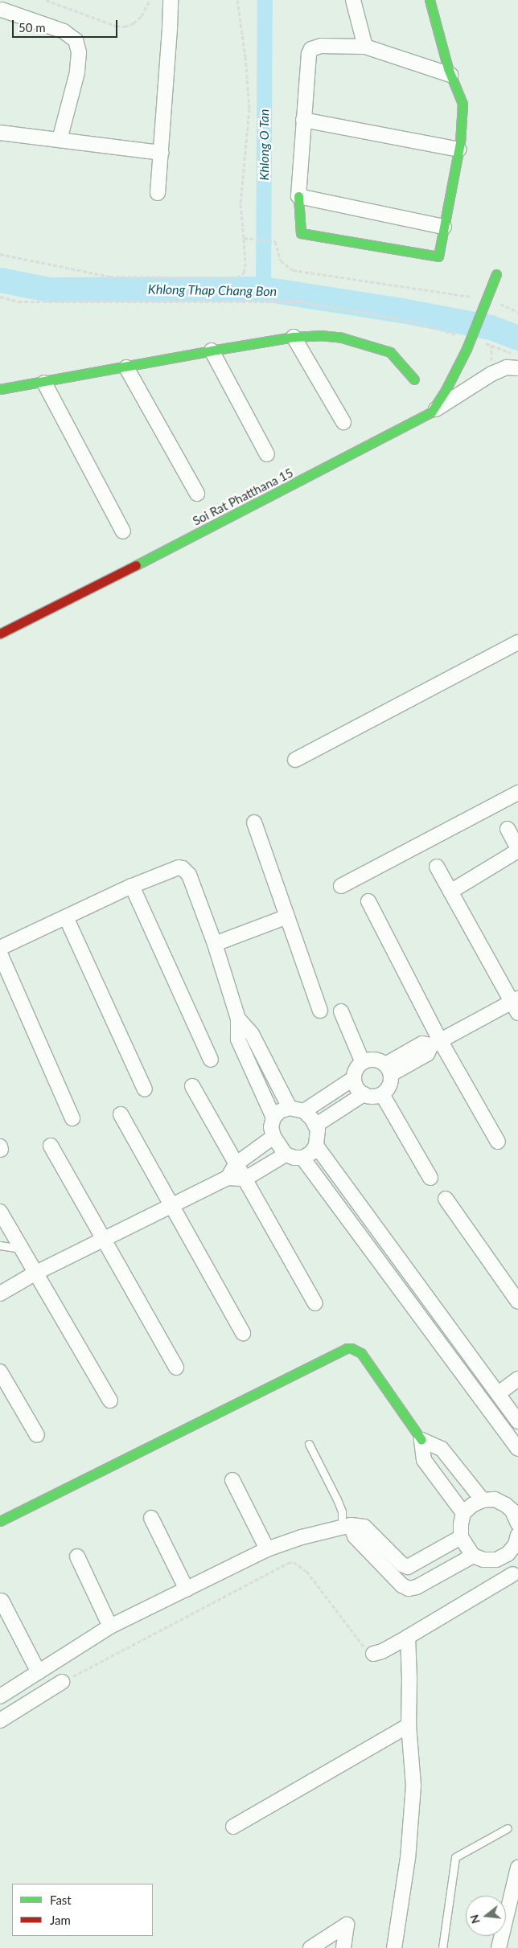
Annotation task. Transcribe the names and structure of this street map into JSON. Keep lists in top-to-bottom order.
{
  "streets": {
    "street": ["Soi Rat Phatthana 15"]
  },
  "water": ["Khlong O Tan", "Khlong Thap Chang Bon"],
  "legend": ["Fast", "Jam"],
  "scale_bar": "50 m",
  "north": "left"
}
